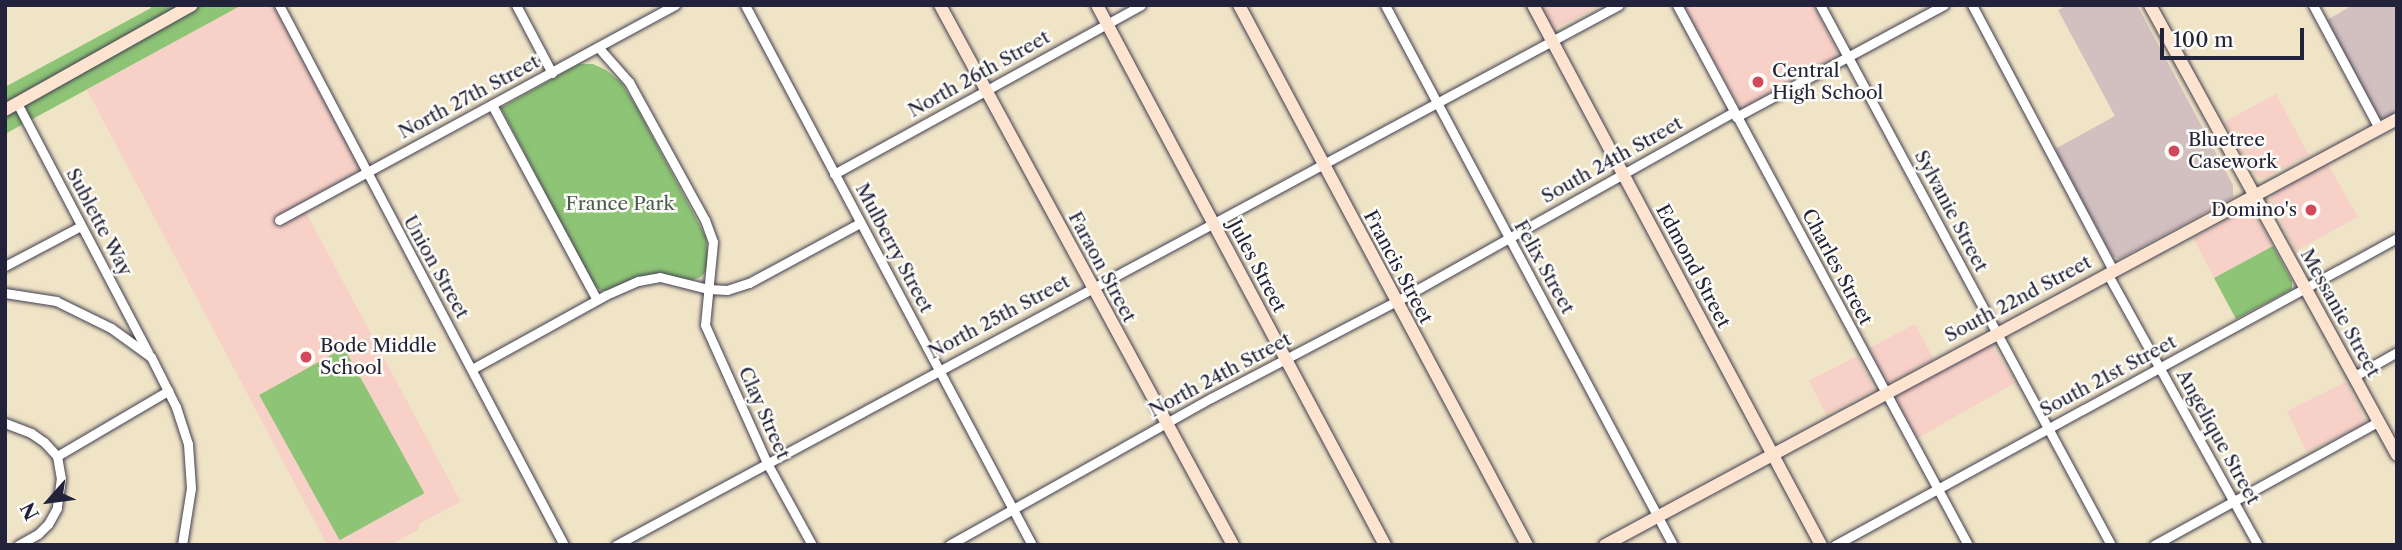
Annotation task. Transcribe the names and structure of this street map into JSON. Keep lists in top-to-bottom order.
{
  "streets": {
    "main road": [
      "Jules Street",
      "Edmond Street",
      "Faraon Street",
      "Francis Street",
      "South 22nd Street",
      "Messanie Street"
    ],
    "street": [
      "North 26th Street",
      "North 27th Street",
      "South 24th Street",
      "Sylvanie Street",
      "Sublette Way",
      "Mulberry Street",
      "Union Street",
      "Felix Street",
      "Charles Street",
      "North 25th Street",
      "North 24th Street",
      "South 21st Street",
      "Clay Street",
      "Angelique Street"
    ]
  },
  "crossings": [
    ["North 26th Street", "Mulberry Street"],
    ["North 26th Street", "Jules Street"],
    ["North 26th Street", "Faraon Street"],
    ["North 27th Street", "Union Street"],
    ["South 24th Street", "Sylvanie Street"],
    ["South 24th Street", "Edmond Street"],
    ["South 24th Street", "Felix Street"],
    ["South 24th Street", "Charles Street"],
    ["South 24th Street", "North 24th Street"],
    ["Sylvanie Street", "South 22nd Street"],
    ["Sylvanie Street", "South 21st Street"],
    ["Mulberry Street", "North 25th Street"],
    ["Mulberry Street", "North 24th Street"],
    ["Jules Street", "North 25th Street"],
    ["Jules Street", "North 24th Street"],
    ["Edmond Street", "South 22nd Street"],
    ["Edmond Street", "North 25th Street"],
    ["Faraon Street", "North 25th Street"],
    ["Faraon Street", "North 24th Street"],
    ["Francis Street", "North 25th Street"],
    ["Francis Street", "North 24th Street"],
    ["Felix Street", "South 22nd Street"],
    ["Felix Street", "North 25th Street"],
    ["Felix Street", "North 24th Street"],
    ["Charles Street", "South 22nd Street"],
    ["Charles Street", "South 21st Street"],
    ["South 22nd Street", "Messanie Street"],
    ["South 22nd Street", "Angelique Street"],
    ["Messanie Street", "South 21st Street"],
    ["North 25th Street", "Clay Street"],
    ["South 21st Street", "Angelique Street"]
  ],
  "parks": ["France Park"],
  "places": [
    "Central High School",
    "Bluetree Casework",
    "Domino's",
    "Bode Middle School"
  ],
  "scale_bar": "100 m",
  "north": "bottom left"
}
